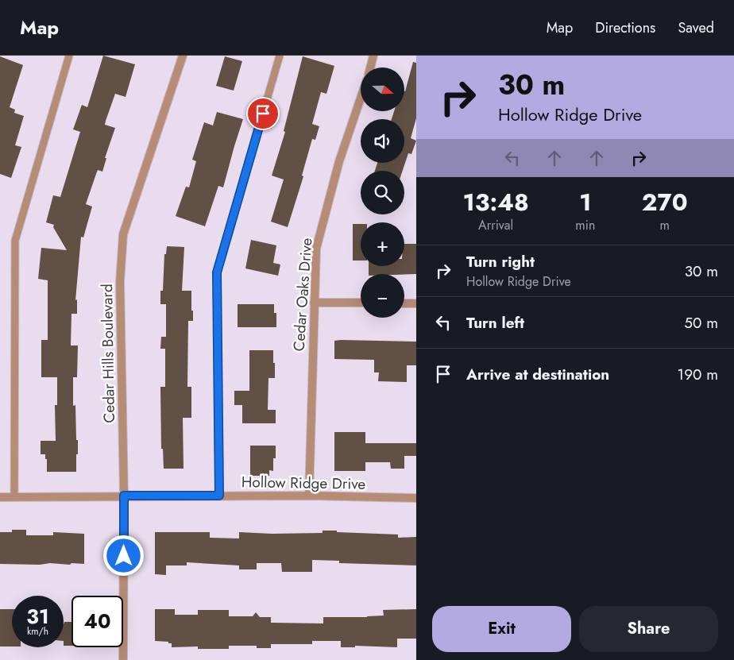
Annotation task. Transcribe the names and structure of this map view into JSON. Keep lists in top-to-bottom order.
{
  "streets": {
    "street": ["Cedar Oaks Drive", "Cedar Hills Boulevard", "Hollow Ridge Drive"]
  },
  "crossings": [
    ["Cedar Oaks Drive", "Hollow Ridge Drive"],
    ["Cedar Hills Boulevard", "Hollow Ridge Drive"]
  ],
  "north": "right",
  "page": {
    "header": "Map",
    "nav": ["Map", "Directions", "Saved"],
    "turn": ["30 m", "Hollow Ridge Drive"],
    "map_buttons": ["+", "−"],
    "eta": [
      "13:48",
      "Arrival",
      "1",
      "min",
      "270",
      "m"
    ],
    "list": [
      {
        "name": "Turn right",
        "note": "Hollow Ridge Drive",
        "value": "30 m"
      },
      {
        "name": "Turn left",
        "value": "50 m"
      },
      {
        "name": "Arrive at destination",
        "value": "190 m"
      }
    ],
    "speed": "31 km/h",
    "limit": "40",
    "buttons": ["Exit", "Share"]
  }
}
